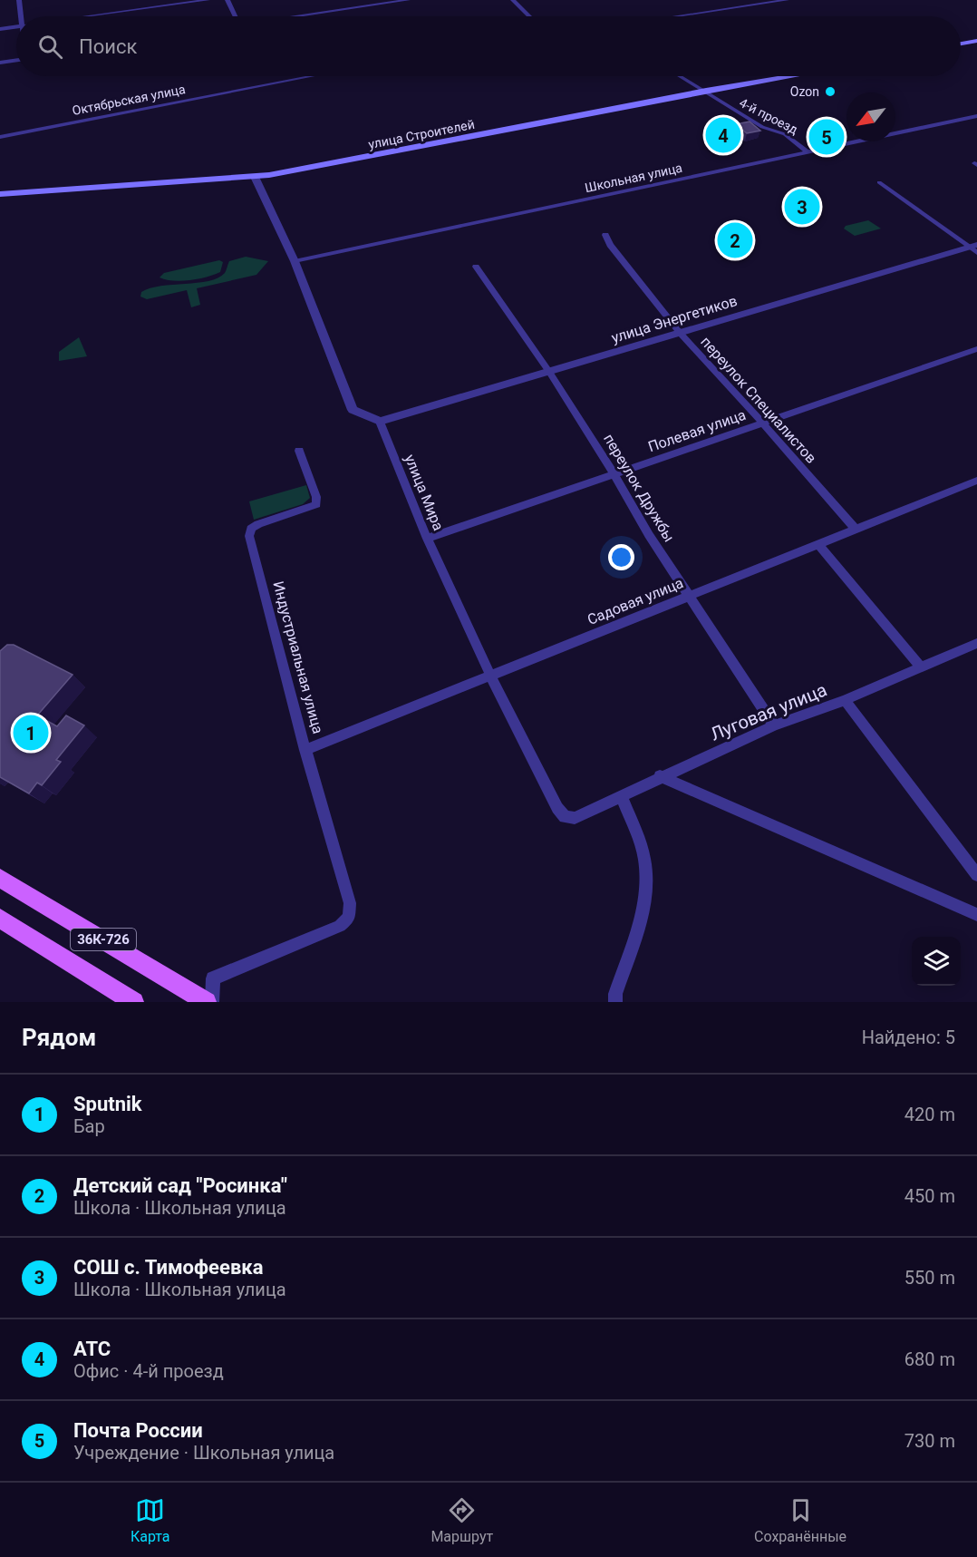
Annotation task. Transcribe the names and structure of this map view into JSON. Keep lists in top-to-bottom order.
{
  "streets": {
    "main road": ["улица Строителей", "36К-726"],
    "street": [
      "Октябрьская улица",
      "4-й проезд",
      "Школьная улица",
      "улица Энергетиков",
      "переулок Специалистов",
      "Полевая улица",
      "переулок Дружбы",
      "улица Мира",
      "Садовая улица",
      "Индустриальная улица",
      "Луговая улица"
    ]
  },
  "crossings": [
    ["4-й проезд", "улица Строителей"],
    ["4-й проезд", "Школьная улица"],
    ["улица Энергетиков", "переулок Специалистов"],
    ["улица Энергетиков", "переулок Дружбы"],
    ["улица Энергетиков", "улица Мира"],
    ["переулок Специалистов", "Полевая улица"],
    ["переулок Специалистов", "Садовая улица"],
    ["Полевая улица", "переулок Дружбы"],
    ["Полевая улица", "улица Мира"],
    ["переулок Дружбы", "Садовая улица"],
    ["переулок Дружбы", "Луговая улица"],
    ["улица Мира", "Садовая улица"],
    ["улица Мира", "Луговая улица"],
    ["Садовая улица", "Индустриальная улица"]
  ],
  "places": ["Ozon"],
  "north": "bottom left",
  "page": {
    "search": "Поиск",
    "pins": [
      "4",
      "5",
      "3",
      "2",
      "1"
    ],
    "heading": ["Рядом", "Найдено: 5"],
    "list": [
      {
        "mark": "1",
        "name": "Sputnik",
        "note": "Бар",
        "value": "420 m"
      },
      {
        "mark": "2",
        "name": "Детский сад \"Росинка\"",
        "note": "Школа · Школьная улица",
        "value": "450 m"
      },
      {
        "mark": "3",
        "name": "СОШ с. Тимофеевка",
        "note": "Школа · Школьная улица",
        "value": "550 m"
      },
      {
        "mark": "4",
        "name": "АТС",
        "note": "Офис · 4-й проезд",
        "value": "680 m"
      },
      {
        "mark": "5",
        "name": "Почта России",
        "note": "Учреждение · Школьная улица",
        "value": "730 m"
      }
    ],
    "nav": ["Карта", "Маршрут", "Сохранённые"]
  }
}
